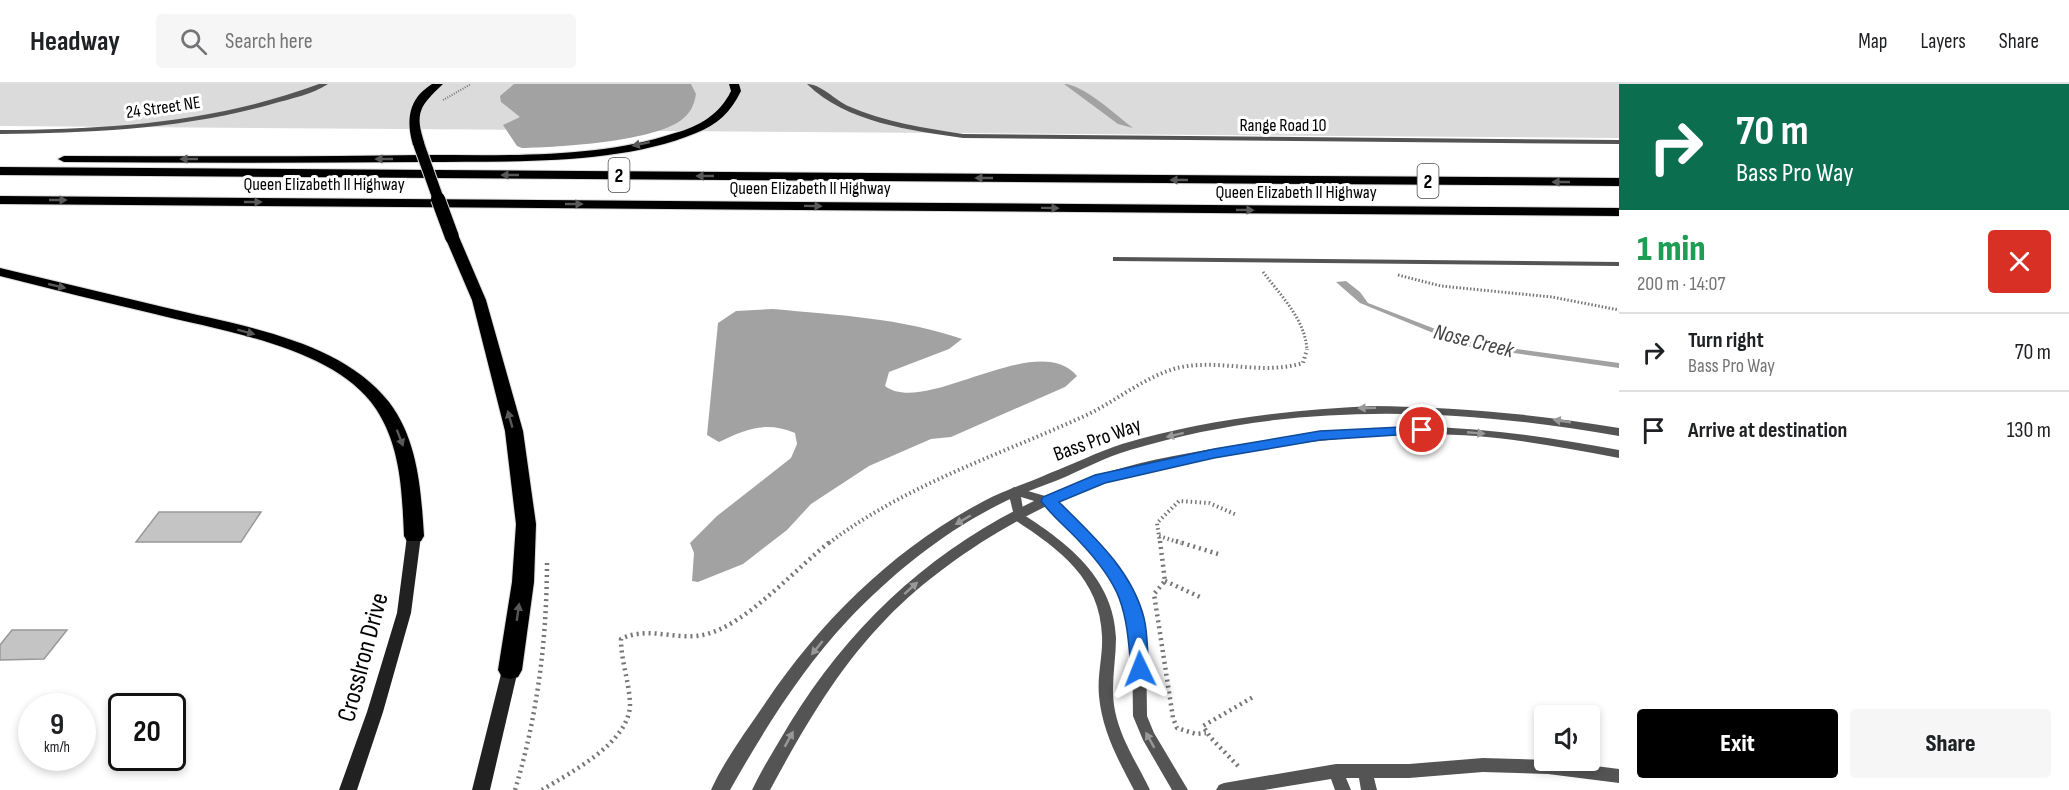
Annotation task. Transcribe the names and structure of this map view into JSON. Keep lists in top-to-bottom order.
{
  "streets": {
    "highway": ["2", "Queen Elizabeth II Highway"],
    "main road": ["CrossIron Drive"],
    "street": ["24 Street NE", "Range Road 10", "Bass Pro Way"]
  },
  "water": ["Nose Creek"],
  "page": {
    "header": "Headway",
    "search": "Search here",
    "nav": ["Map", "Layers", "Share"],
    "turn": ["70 m", "Bass Pro Way"],
    "heading": ["1 min", "200 m · 14:07"],
    "list": [
      {
        "name": "Turn right",
        "note": "Bass Pro Way",
        "value": "70 m"
      },
      {
        "name": "Arrive at destination",
        "value": "130 m"
      }
    ],
    "speed": "9 km/h",
    "limit": "20",
    "buttons": ["Exit", "Share"]
  }
}
